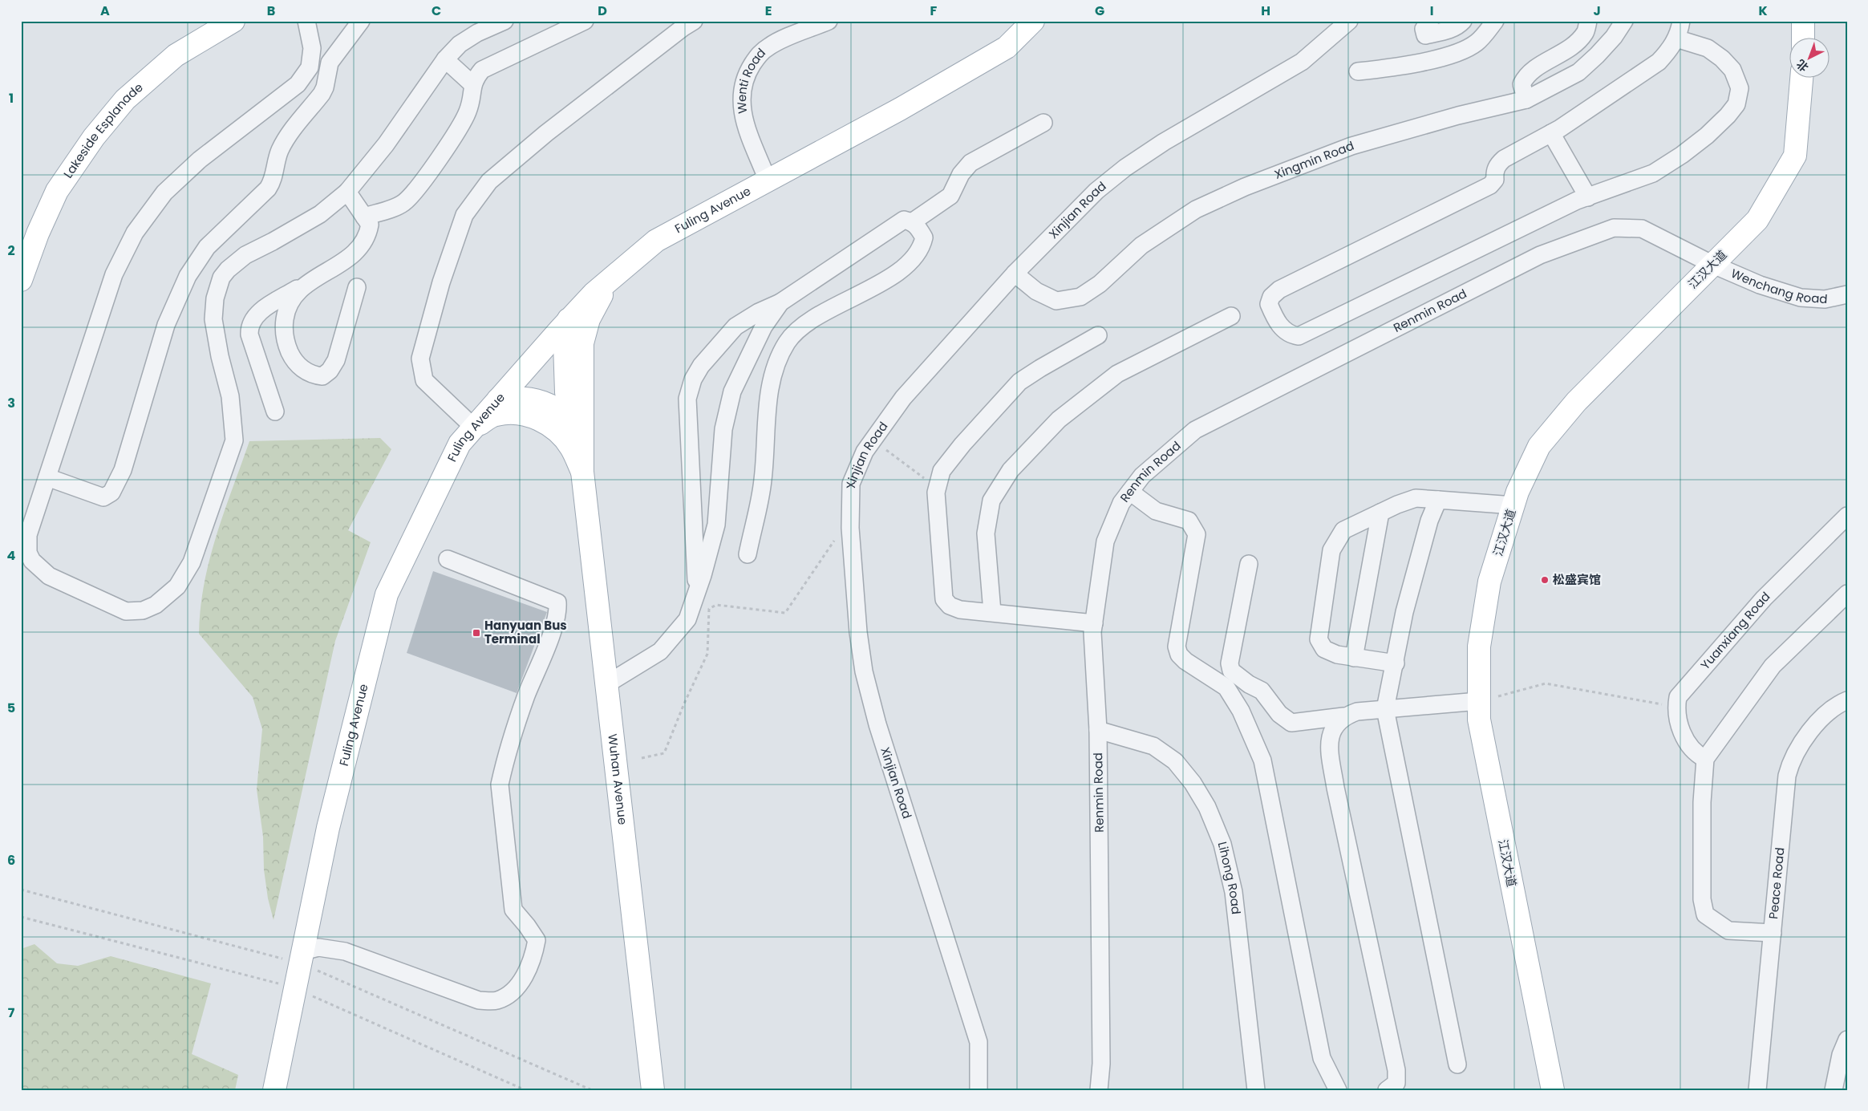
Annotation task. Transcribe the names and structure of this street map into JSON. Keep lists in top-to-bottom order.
{
  "streets": {
    "main road": [
      "Lakeside Esplanade",
      "Fuling Avenue",
      "江汉大道",
      "Wuhan Avenue"
    ],
    "street": [
      "Wenti Road",
      "Xingmin Road",
      "Xinjian Road",
      "Wenchang Road",
      "Renmin Road",
      "Yuanxiang Road",
      "Lihong Road",
      "Peace Road"
    ]
  },
  "crossings": [
    ["Wenti Road", "Fuling Avenue"],
    ["Xingmin Road", "Xinjian Road"],
    ["江汉大道", "Wenchang Road"],
    ["江汉大道", "Renmin Road"],
    ["Wenchang Road", "Renmin Road"],
    ["Renmin Road", "Lihong Road"]
  ],
  "places": {
    "other": ["松盛宾馆"],
    "transit": ["Hanyuan Bus Terminal"]
  },
  "north": "bottom left",
  "grid": {
    "columns": [
      "A",
      "B",
      "C",
      "D",
      "E",
      "F",
      "G",
      "H",
      "I",
      "J",
      "K"
    ],
    "rows": [
      "1",
      "2",
      "3",
      "4",
      "5",
      "6",
      "7"
    ]
  }
}
